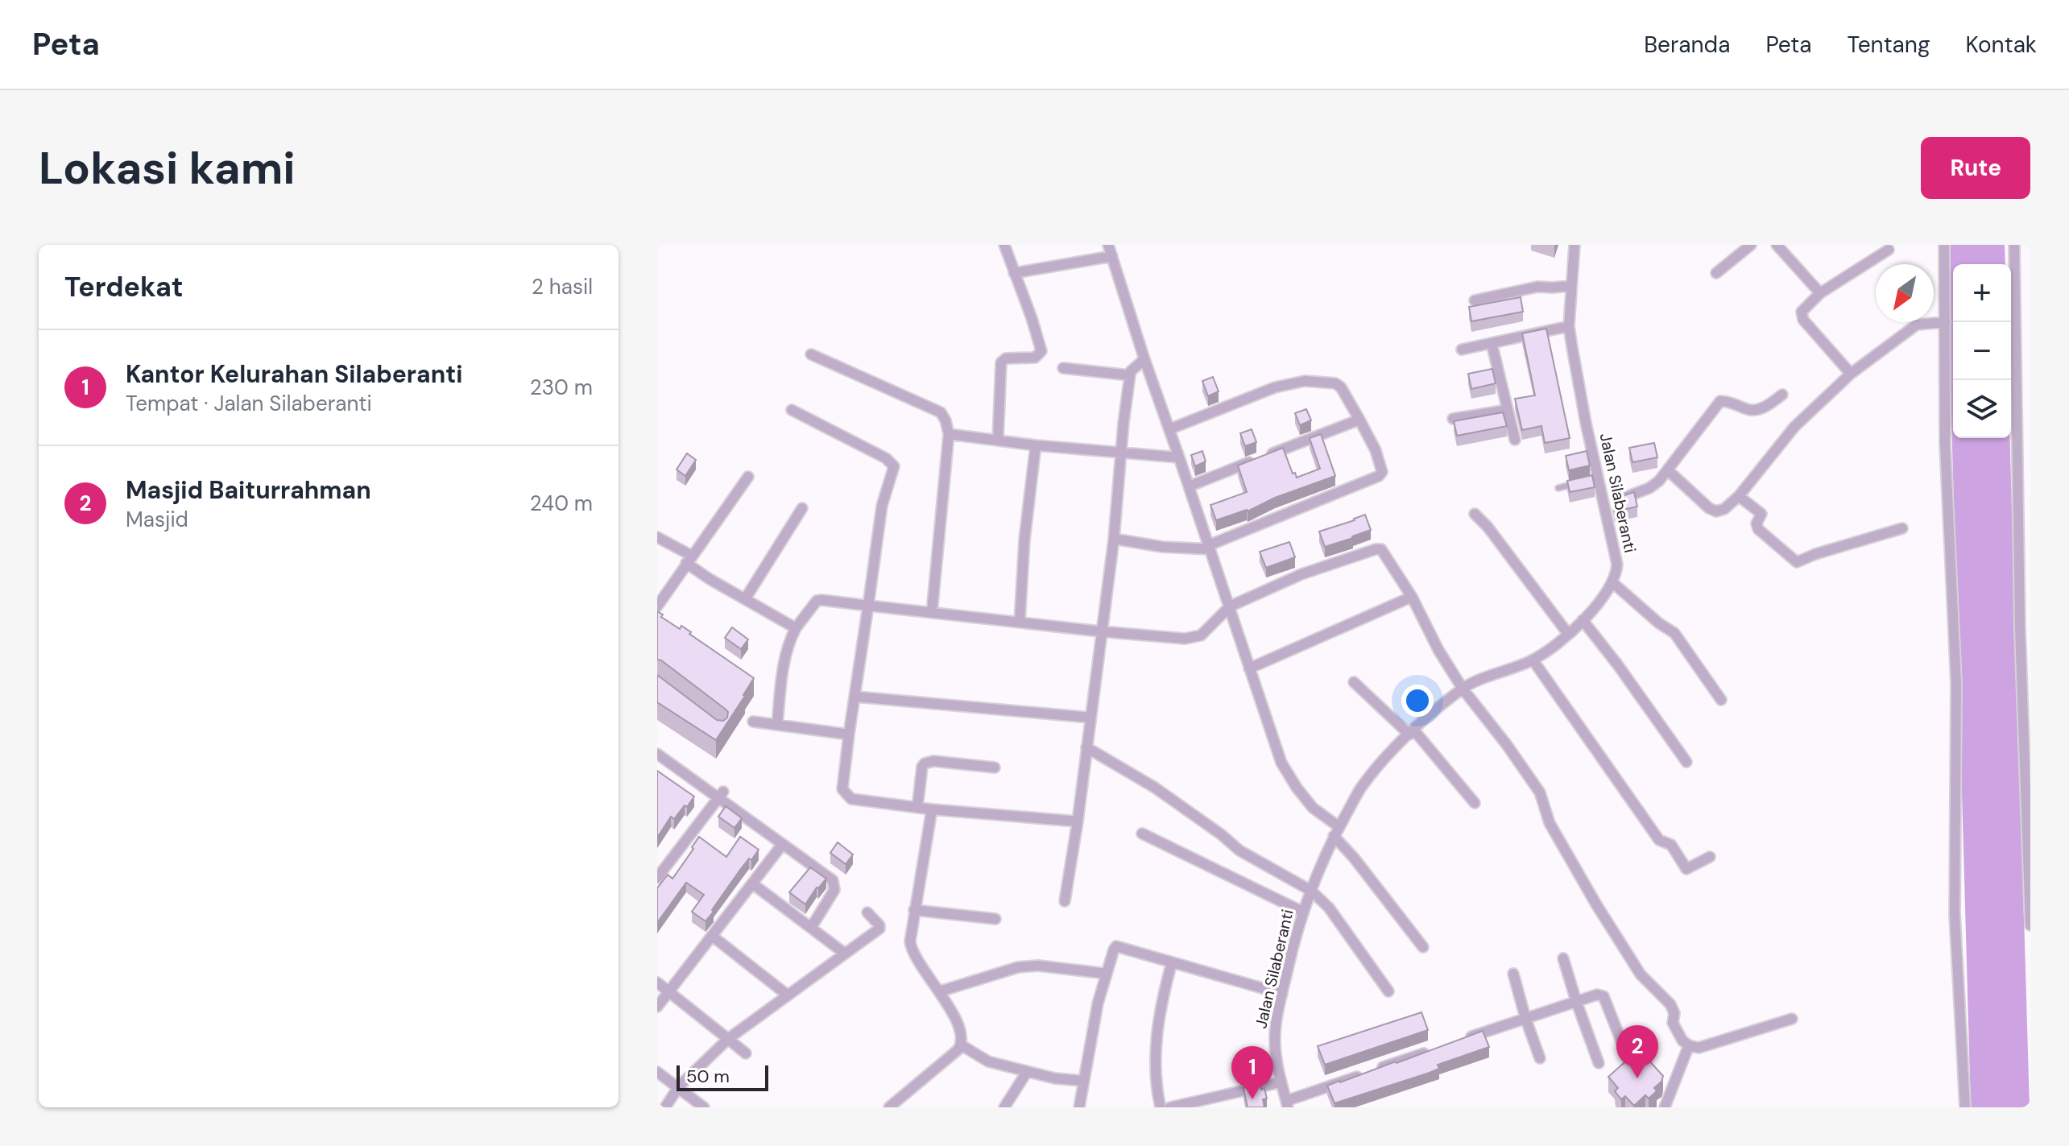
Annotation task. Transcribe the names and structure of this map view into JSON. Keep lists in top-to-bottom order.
{
  "streets": {
    "street": ["Jalan Silaberanti"]
  },
  "scale_bar": "50 m",
  "north": "bottom left",
  "page": {
    "header": "Peta",
    "nav": [
      "Beranda",
      "Peta",
      "Tentang",
      "Kontak"
    ],
    "buttons": "Rute",
    "title": "Lokasi kami",
    "heading": ["Terdekat", "2 hasil"],
    "map_buttons": ["+", "−"],
    "list": [
      {
        "mark": "1",
        "name": "Kantor Kelurahan Silaberanti",
        "note": "Tempat · Jalan Silaberanti",
        "value": "230 m"
      },
      {
        "mark": "2",
        "name": "Masjid Baiturrahman",
        "note": "Masjid",
        "value": "240 m"
      }
    ],
    "pins": ["2", "1"],
    "scale": "50 m"
  }
}
